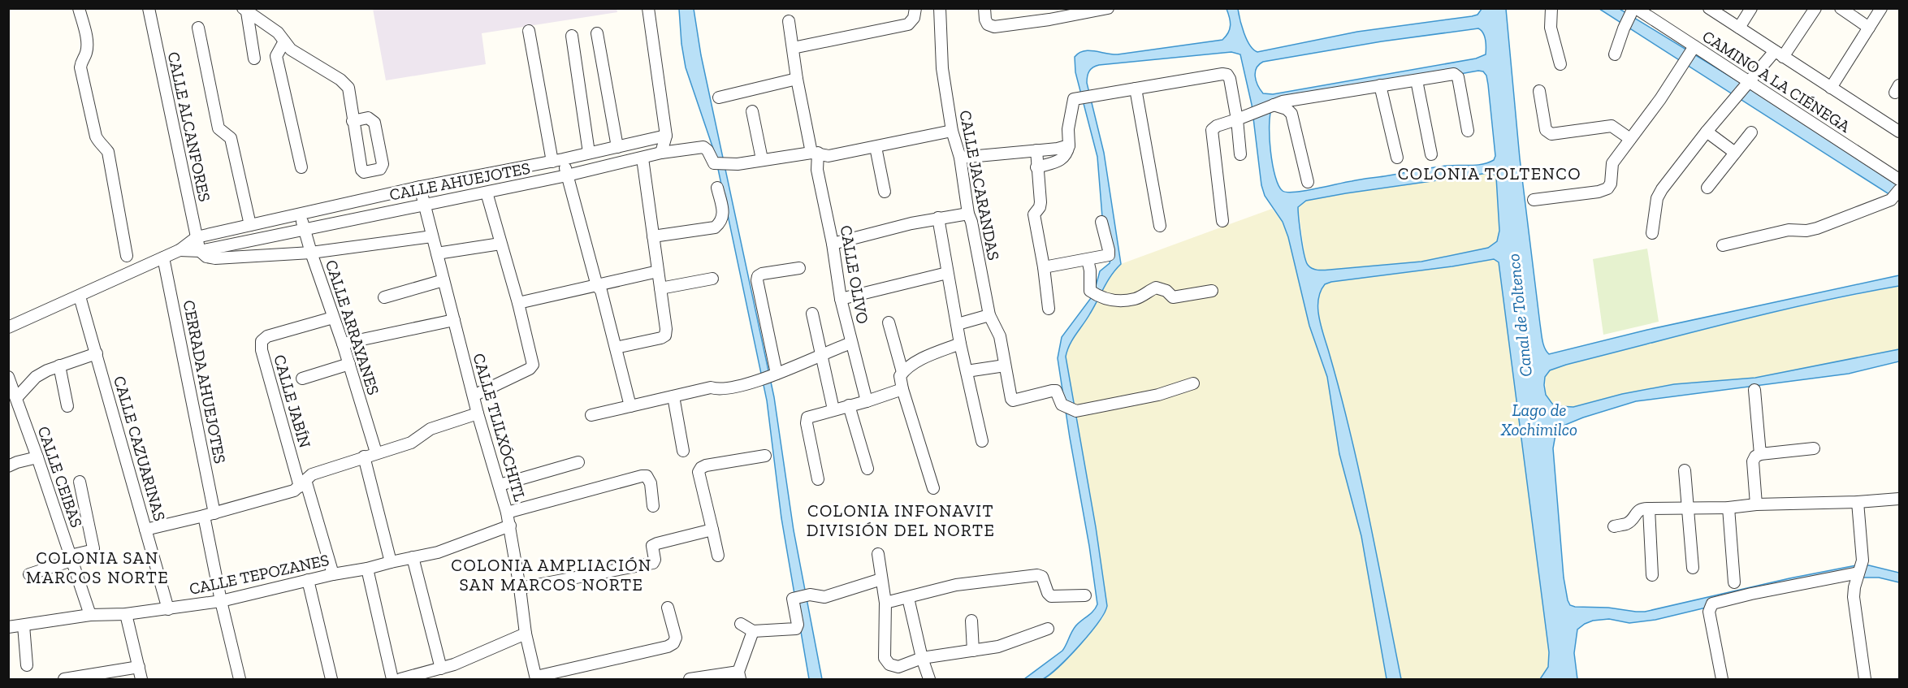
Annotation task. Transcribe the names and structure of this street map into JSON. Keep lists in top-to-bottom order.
{
  "streets": {
    "street": [
      "CAMINO A LA CIÉNEGA",
      "CALLE ALCANFORES",
      "CALLE AHUEJOTES",
      "CALLE JACARANDAS",
      "CALLE OLIVO",
      "CALLE ARRAYANES",
      "CERRADA AHUEJOTES",
      "CALLE JABÍN",
      "CALLE TLILXÓCHITL",
      "CALLE CAZUARINAS",
      "CALLE CEIBAS",
      "CALLE TEPOZANES"
    ]
  },
  "crossings": [
    ["CALLE ALCANFORES", "CALLE AHUEJOTES"],
    ["CALLE AHUEJOTES", "CALLE JACARANDAS"],
    ["CALLE AHUEJOTES", "CALLE OLIVO"],
    ["CALLE AHUEJOTES", "CALLE ARRAYANES"],
    ["CALLE AHUEJOTES", "CERRADA AHUEJOTES"],
    ["CALLE AHUEJOTES", "CALLE TLILXÓCHITL"],
    ["CALLE AHUEJOTES", "CALLE CAZUARINAS"],
    ["CALLE ARRAYANES", "CALLE JABÍN"],
    ["CERRADA AHUEJOTES", "CALLE TEPOZANES"],
    ["CALLE JABÍN", "CALLE TEPOZANES"],
    ["CALLE TLILXÓCHITL", "CALLE TEPOZANES"],
    ["CALLE CAZUARINAS", "CALLE TEPOZANES"],
    ["CALLE CEIBAS", "CALLE TEPOZANES"]
  ],
  "districts": [
    "COLONIA TOLTENCO",
    "COLONIA INFONAVIT DIVISIÓN DEL NORTE",
    "COLONIA SAN MARCOS NORTE",
    "COLONIA AMPLIACIÓN SAN MARCOS NORTE"
  ],
  "water": ["Canal de Toltenco", "Lago de Xochimilco"]
}
